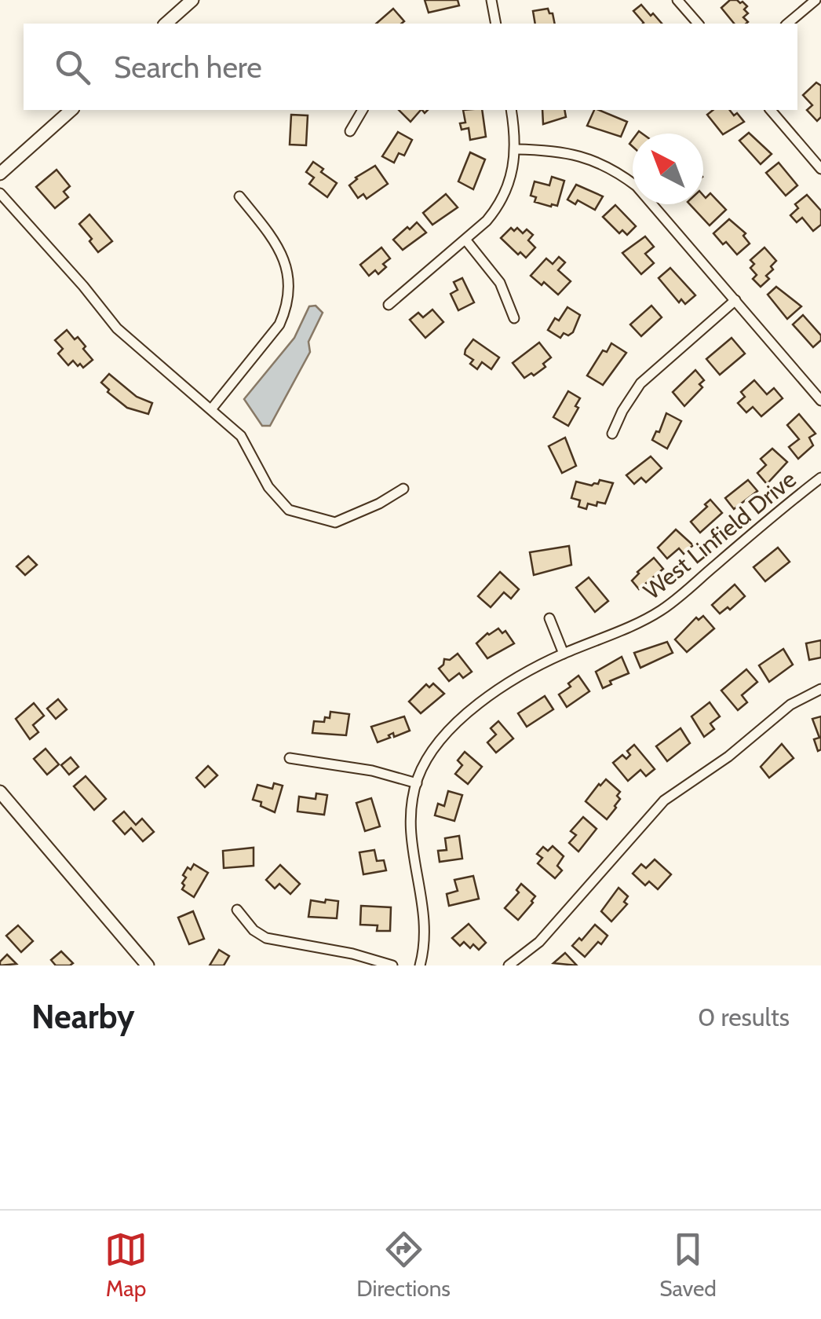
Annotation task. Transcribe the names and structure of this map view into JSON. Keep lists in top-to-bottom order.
{
  "streets": {
    "street": ["West Linfield Drive"]
  },
  "north": "top left",
  "page": {
    "search": "Search here",
    "heading": ["Nearby", "0 results"],
    "nav": ["Map", "Directions", "Saved"]
  }
}
